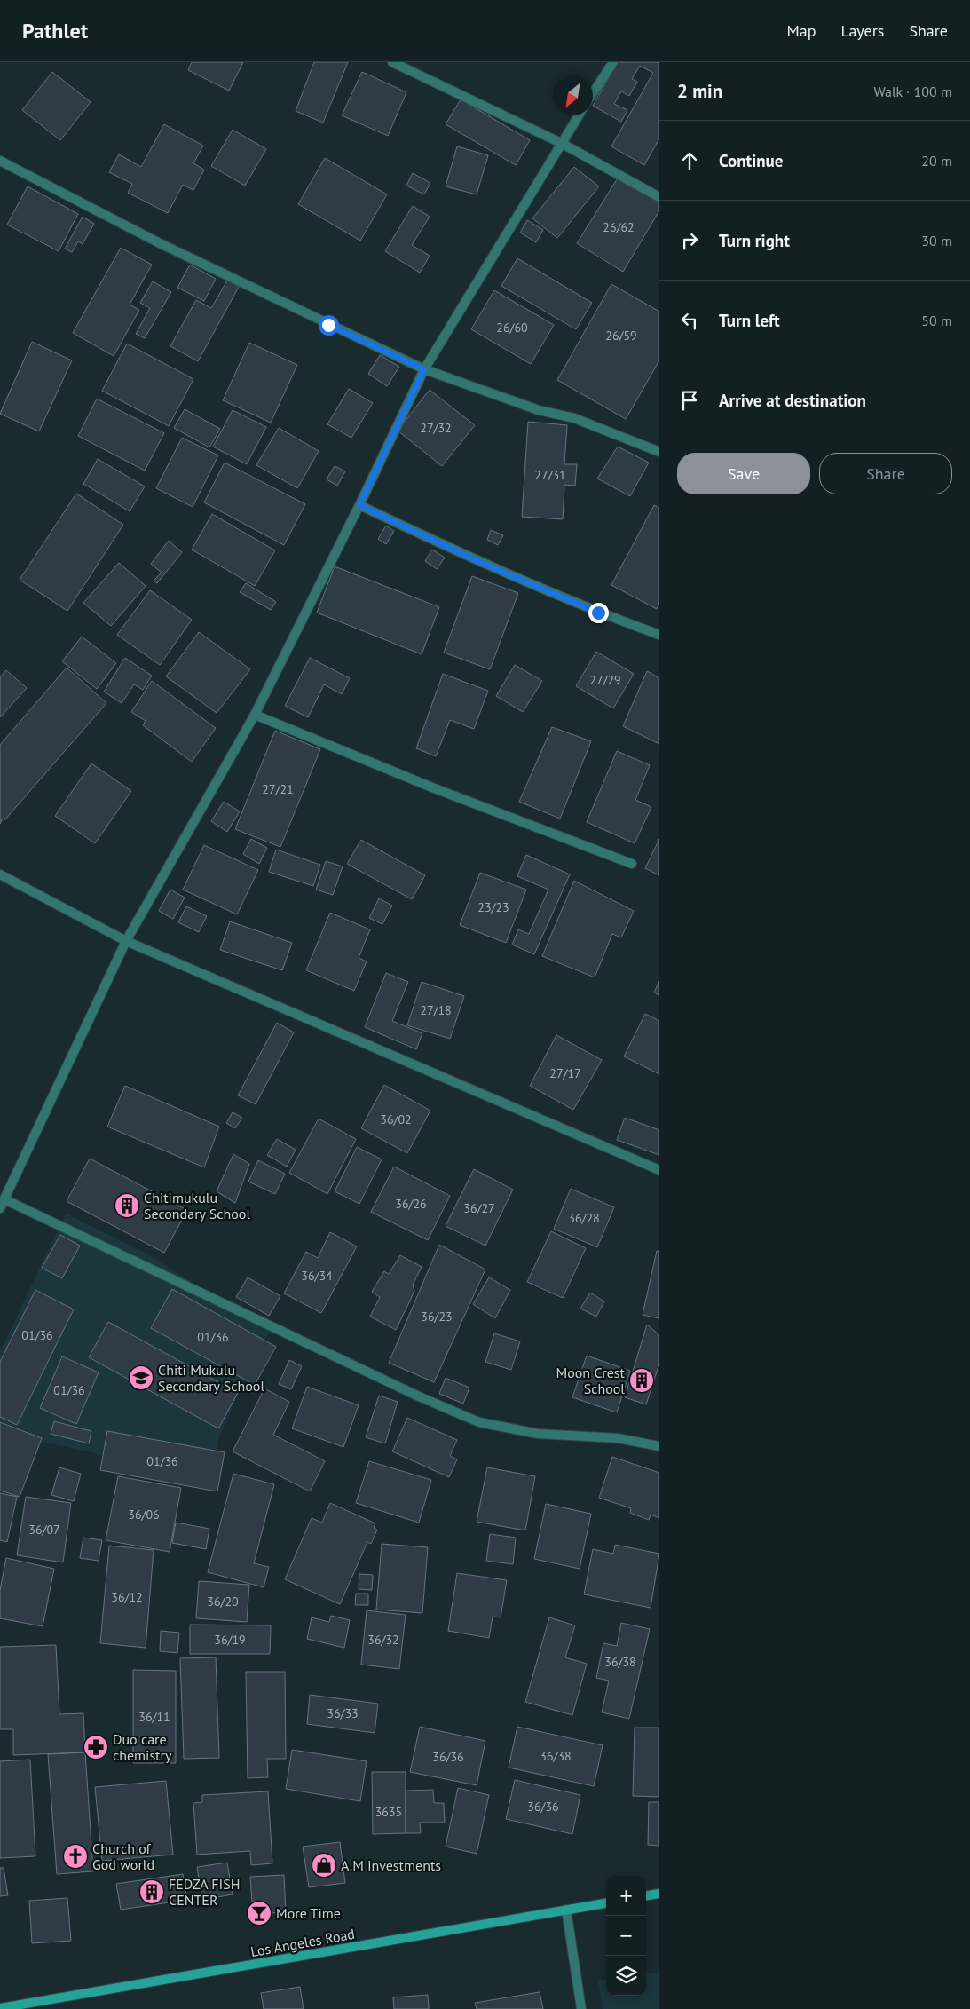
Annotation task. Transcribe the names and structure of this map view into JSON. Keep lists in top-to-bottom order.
{
  "streets": {
    "main road": ["Los Angeles Road"]
  },
  "places": {
    "building": ["Chitimukulu Secondary School", "Moon Crest School", "FEDZA FISH CENTER"],
    "school or university": ["Chiti Mukulu Secondary School"],
    "pharmacy": ["Duo care chemistry"],
    "church": ["Church of God world"],
    "shop": ["A.M investments"],
    "bar": ["More Time"]
  },
  "house_numbers": [
    "26/62",
    "26/60",
    "26/59",
    "27/32",
    "27/31",
    "27/29",
    "27/21",
    "23/23",
    "27/18",
    "27/17",
    "36/02",
    "36/26",
    "36/27",
    "36/28",
    "36/34",
    "36/23",
    "01/36",
    "01/36",
    "01/36",
    "01/36",
    "36/06",
    "36/07",
    "36/12",
    "36/20",
    "36/19",
    "36/32",
    "36/38",
    "36/33",
    "36/11",
    "36/38",
    "36/36",
    "36/36",
    "3635"
  ],
  "north": "bottom left",
  "page": {
    "header": "Pathlet",
    "nav": ["Map", "Layers", "Share"],
    "heading": ["2 min", "Walk · 100 m"],
    "list": [
      ["Continue", "20 m"],
      ["Turn right", "30 m"],
      ["Turn left", "50 m"],
      "Arrive at destination"
    ],
    "buttons": ["Save", "Share"],
    "map_buttons": ["+", "−"]
  }
}
